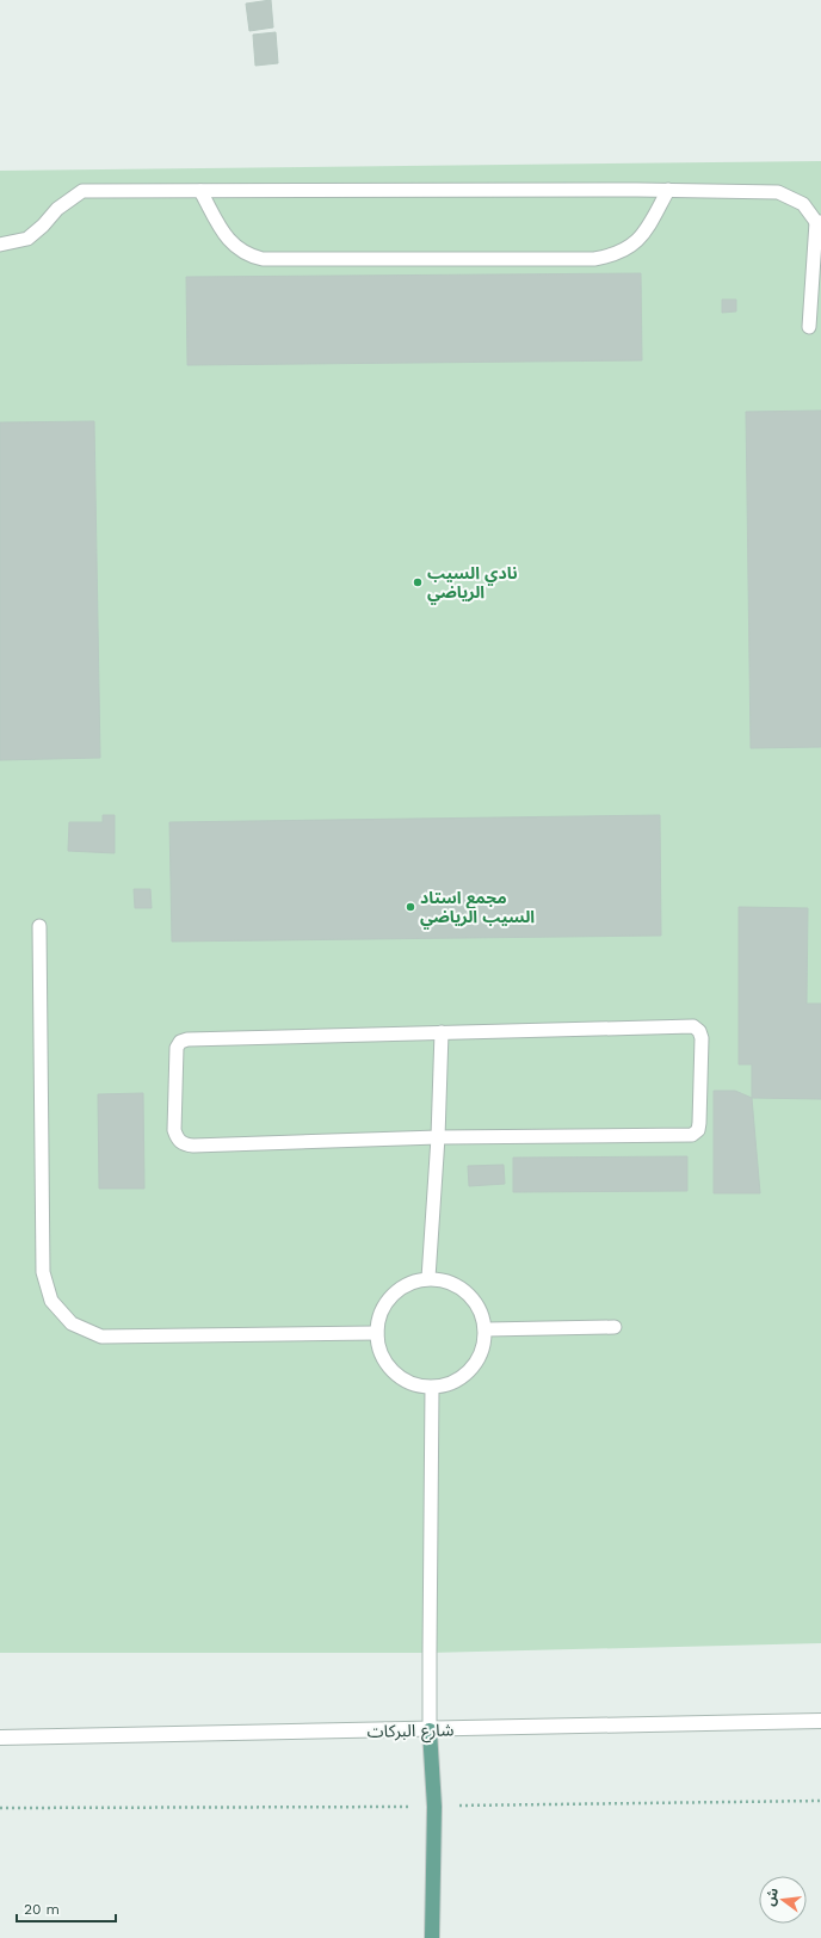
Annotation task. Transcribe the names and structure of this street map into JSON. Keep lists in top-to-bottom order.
{
  "streets": {
    "street": ["شارع البركات"]
  },
  "places": ["نادي السيب الرياضي", "مجمع استاد السيب الرياضي"],
  "scale_bar": "20 m",
  "north": "left"
}
